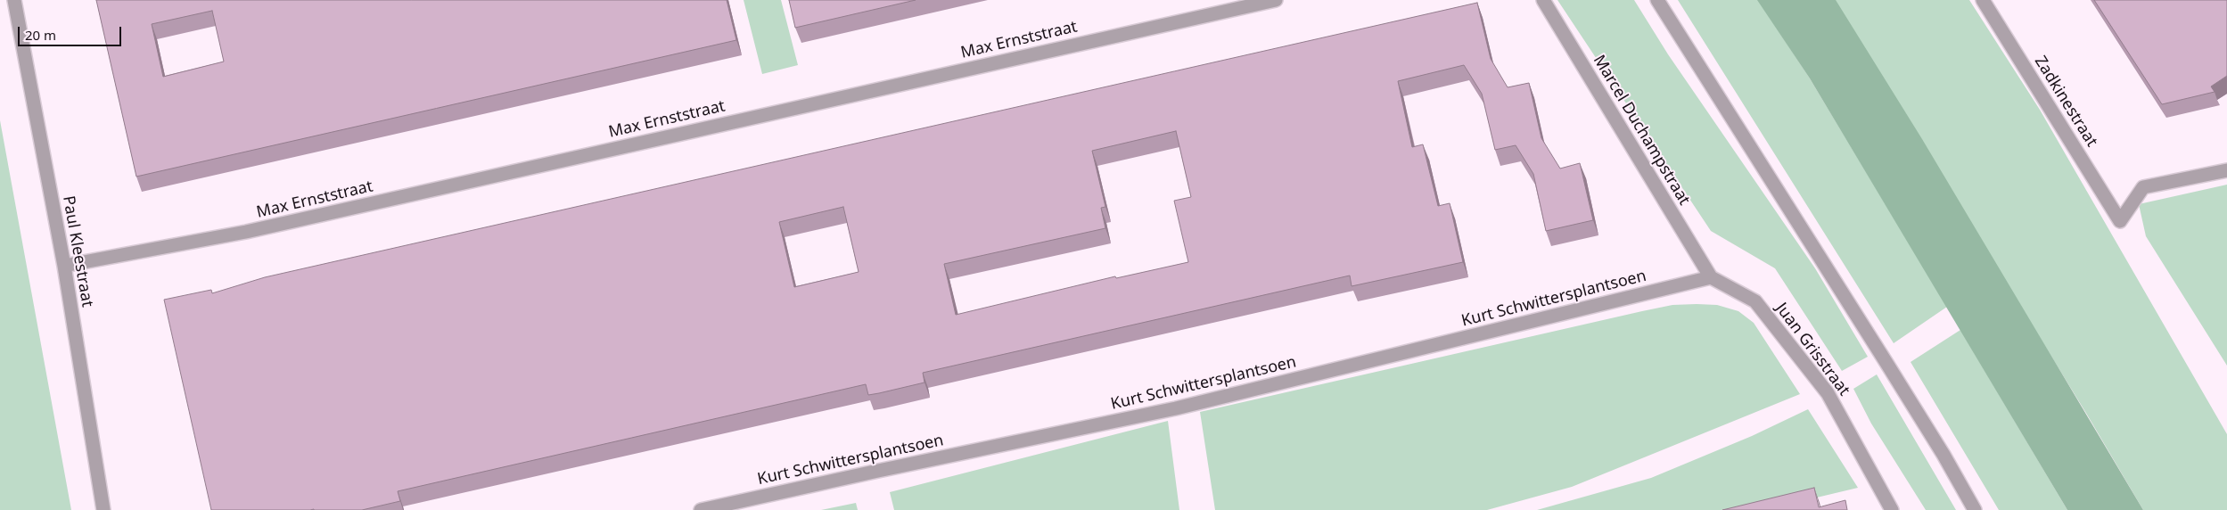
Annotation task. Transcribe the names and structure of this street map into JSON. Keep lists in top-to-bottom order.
{
  "streets": {
    "street": [
      "Max Ernststraat",
      "Zadkinestraat",
      "Marcel Duchampstraat",
      "Paul Kleestraat",
      "Kurt Schwittersplantsoen",
      "Juan Grisstraat"
    ]
  },
  "crossings": [
    ["Max Ernststraat", "Paul Kleestraat"],
    ["Marcel Duchampstraat", "Kurt Schwittersplantsoen"],
    ["Marcel Duchampstraat", "Juan Grisstraat"],
    ["Kurt Schwittersplantsoen", "Juan Grisstraat"]
  ],
  "scale_bar": "20 m"
}
